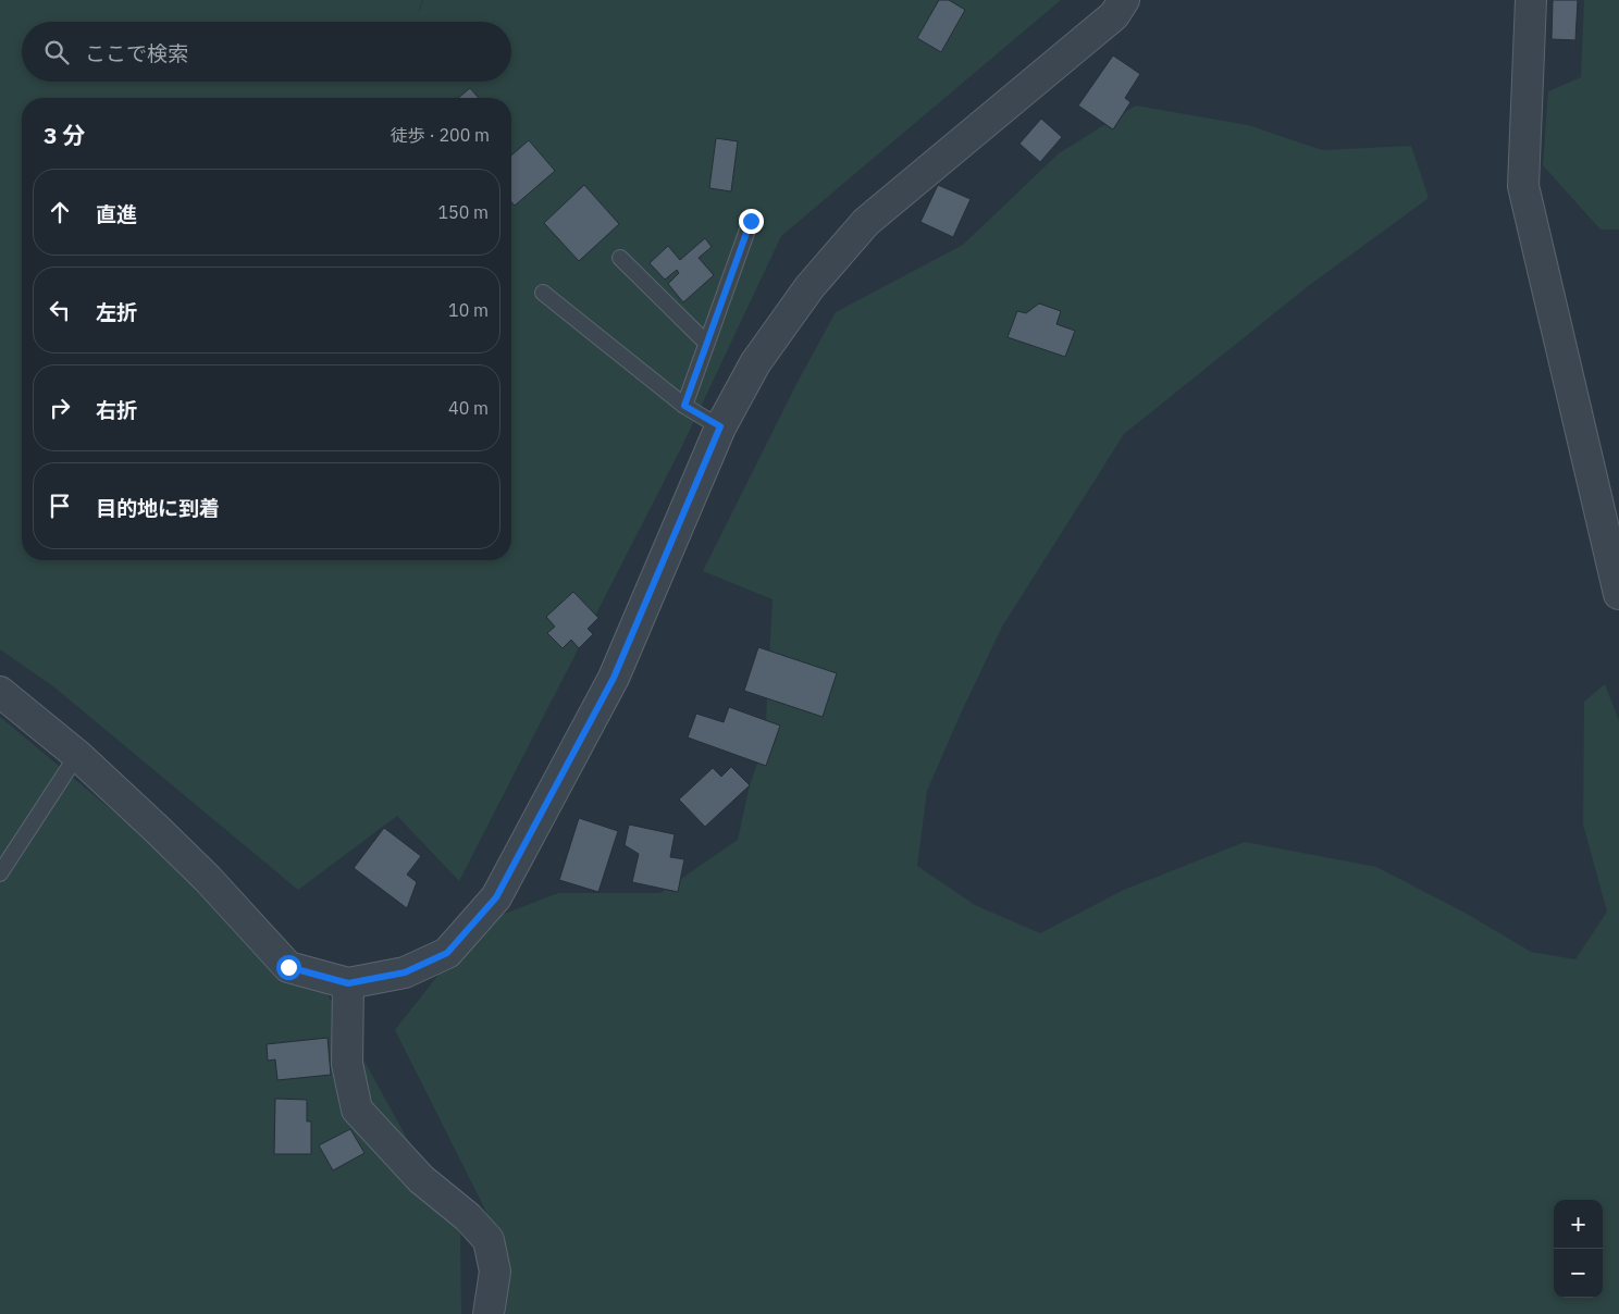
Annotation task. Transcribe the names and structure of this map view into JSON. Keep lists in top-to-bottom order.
{
  "page": {
    "search": "ここで検索",
    "heading": ["3 分", "徒歩 · 200 m"],
    "list": [
      ["直進", "150 m"],
      ["左折", "10 m"],
      ["右折", "40 m"],
      "目的地に到着"
    ],
    "map_buttons": ["+", "−"]
  }
}
